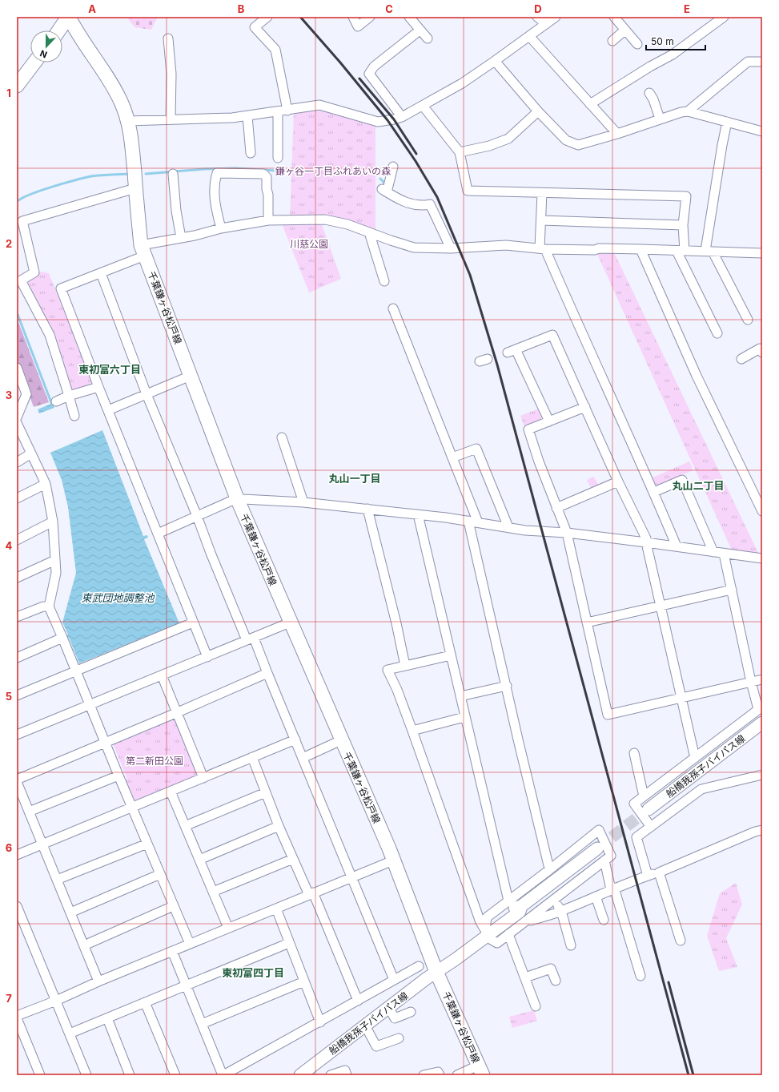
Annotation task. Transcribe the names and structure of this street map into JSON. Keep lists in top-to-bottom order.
{
  "streets": {
    "main road": ["千葉鎌ヶ谷松戸線"],
    "street": ["船橋我孫子バイパス線"]
  },
  "crossings": [
    ["千葉鎌ヶ谷松戸線", "船橋我孫子バイパス線"]
  ],
  "districts": [
    "東初富六丁目",
    "丸山一丁目",
    "丸山二丁目",
    "東初富四丁目"
  ],
  "water": ["東武団地調整池"],
  "parks": ["鎌ヶ谷一丁目ふれあいの森", "川慈公園", "第二新田公園"],
  "scale_bar": "50 m",
  "north": "bottom",
  "grid": {
    "columns": [
      "A",
      "B",
      "C",
      "D",
      "E"
    ],
    "rows": [
      "1",
      "2",
      "3",
      "4",
      "5",
      "6",
      "7"
    ]
  }
}
